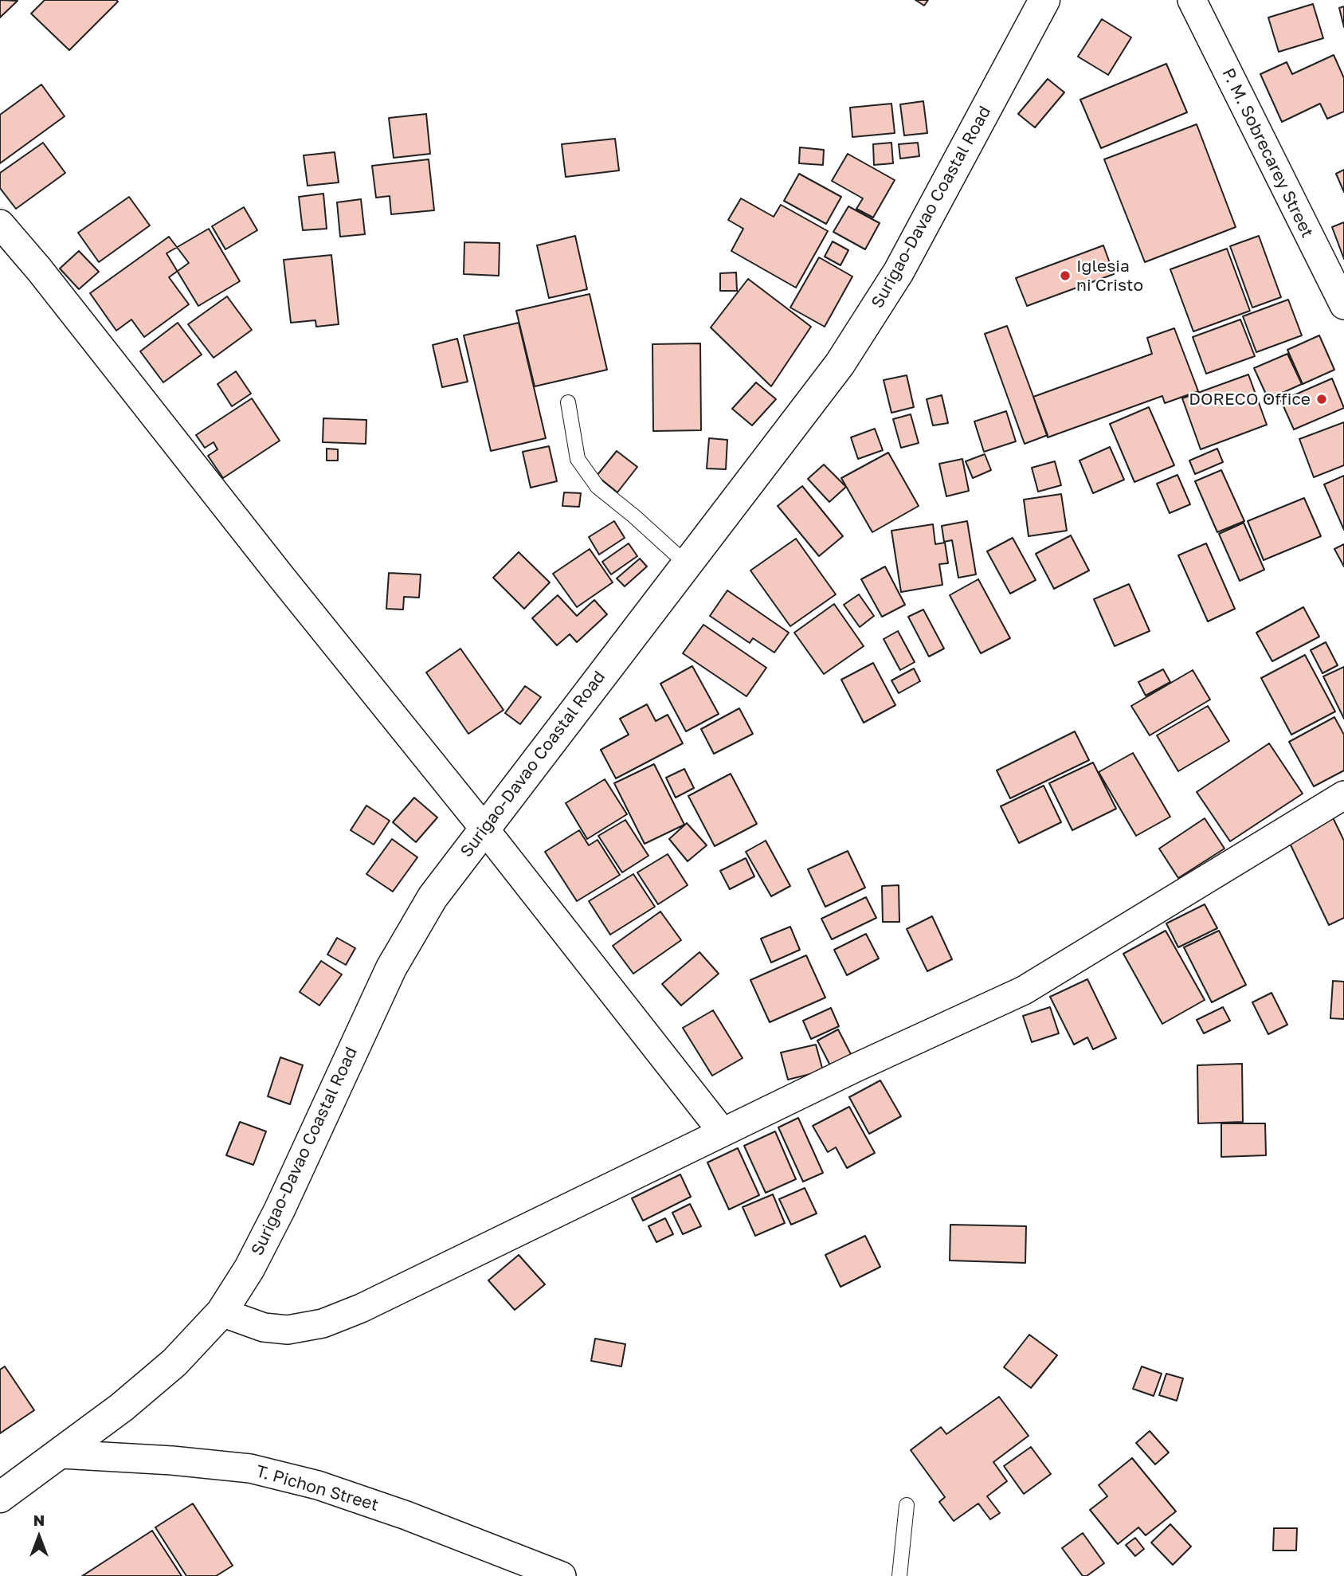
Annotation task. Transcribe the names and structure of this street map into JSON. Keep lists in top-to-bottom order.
{
  "streets": {
    "highway": ["Surigao-Davao Coastal Road"],
    "street": ["P. M. Sobrecarey Street", "T. Pichon Street"]
  },
  "crossings": [
    ["Surigao-Davao Coastal Road", "T. Pichon Street"]
  ],
  "places": ["Iglesia ni Cristo", "DORECO Office"],
  "north": "top"
}
